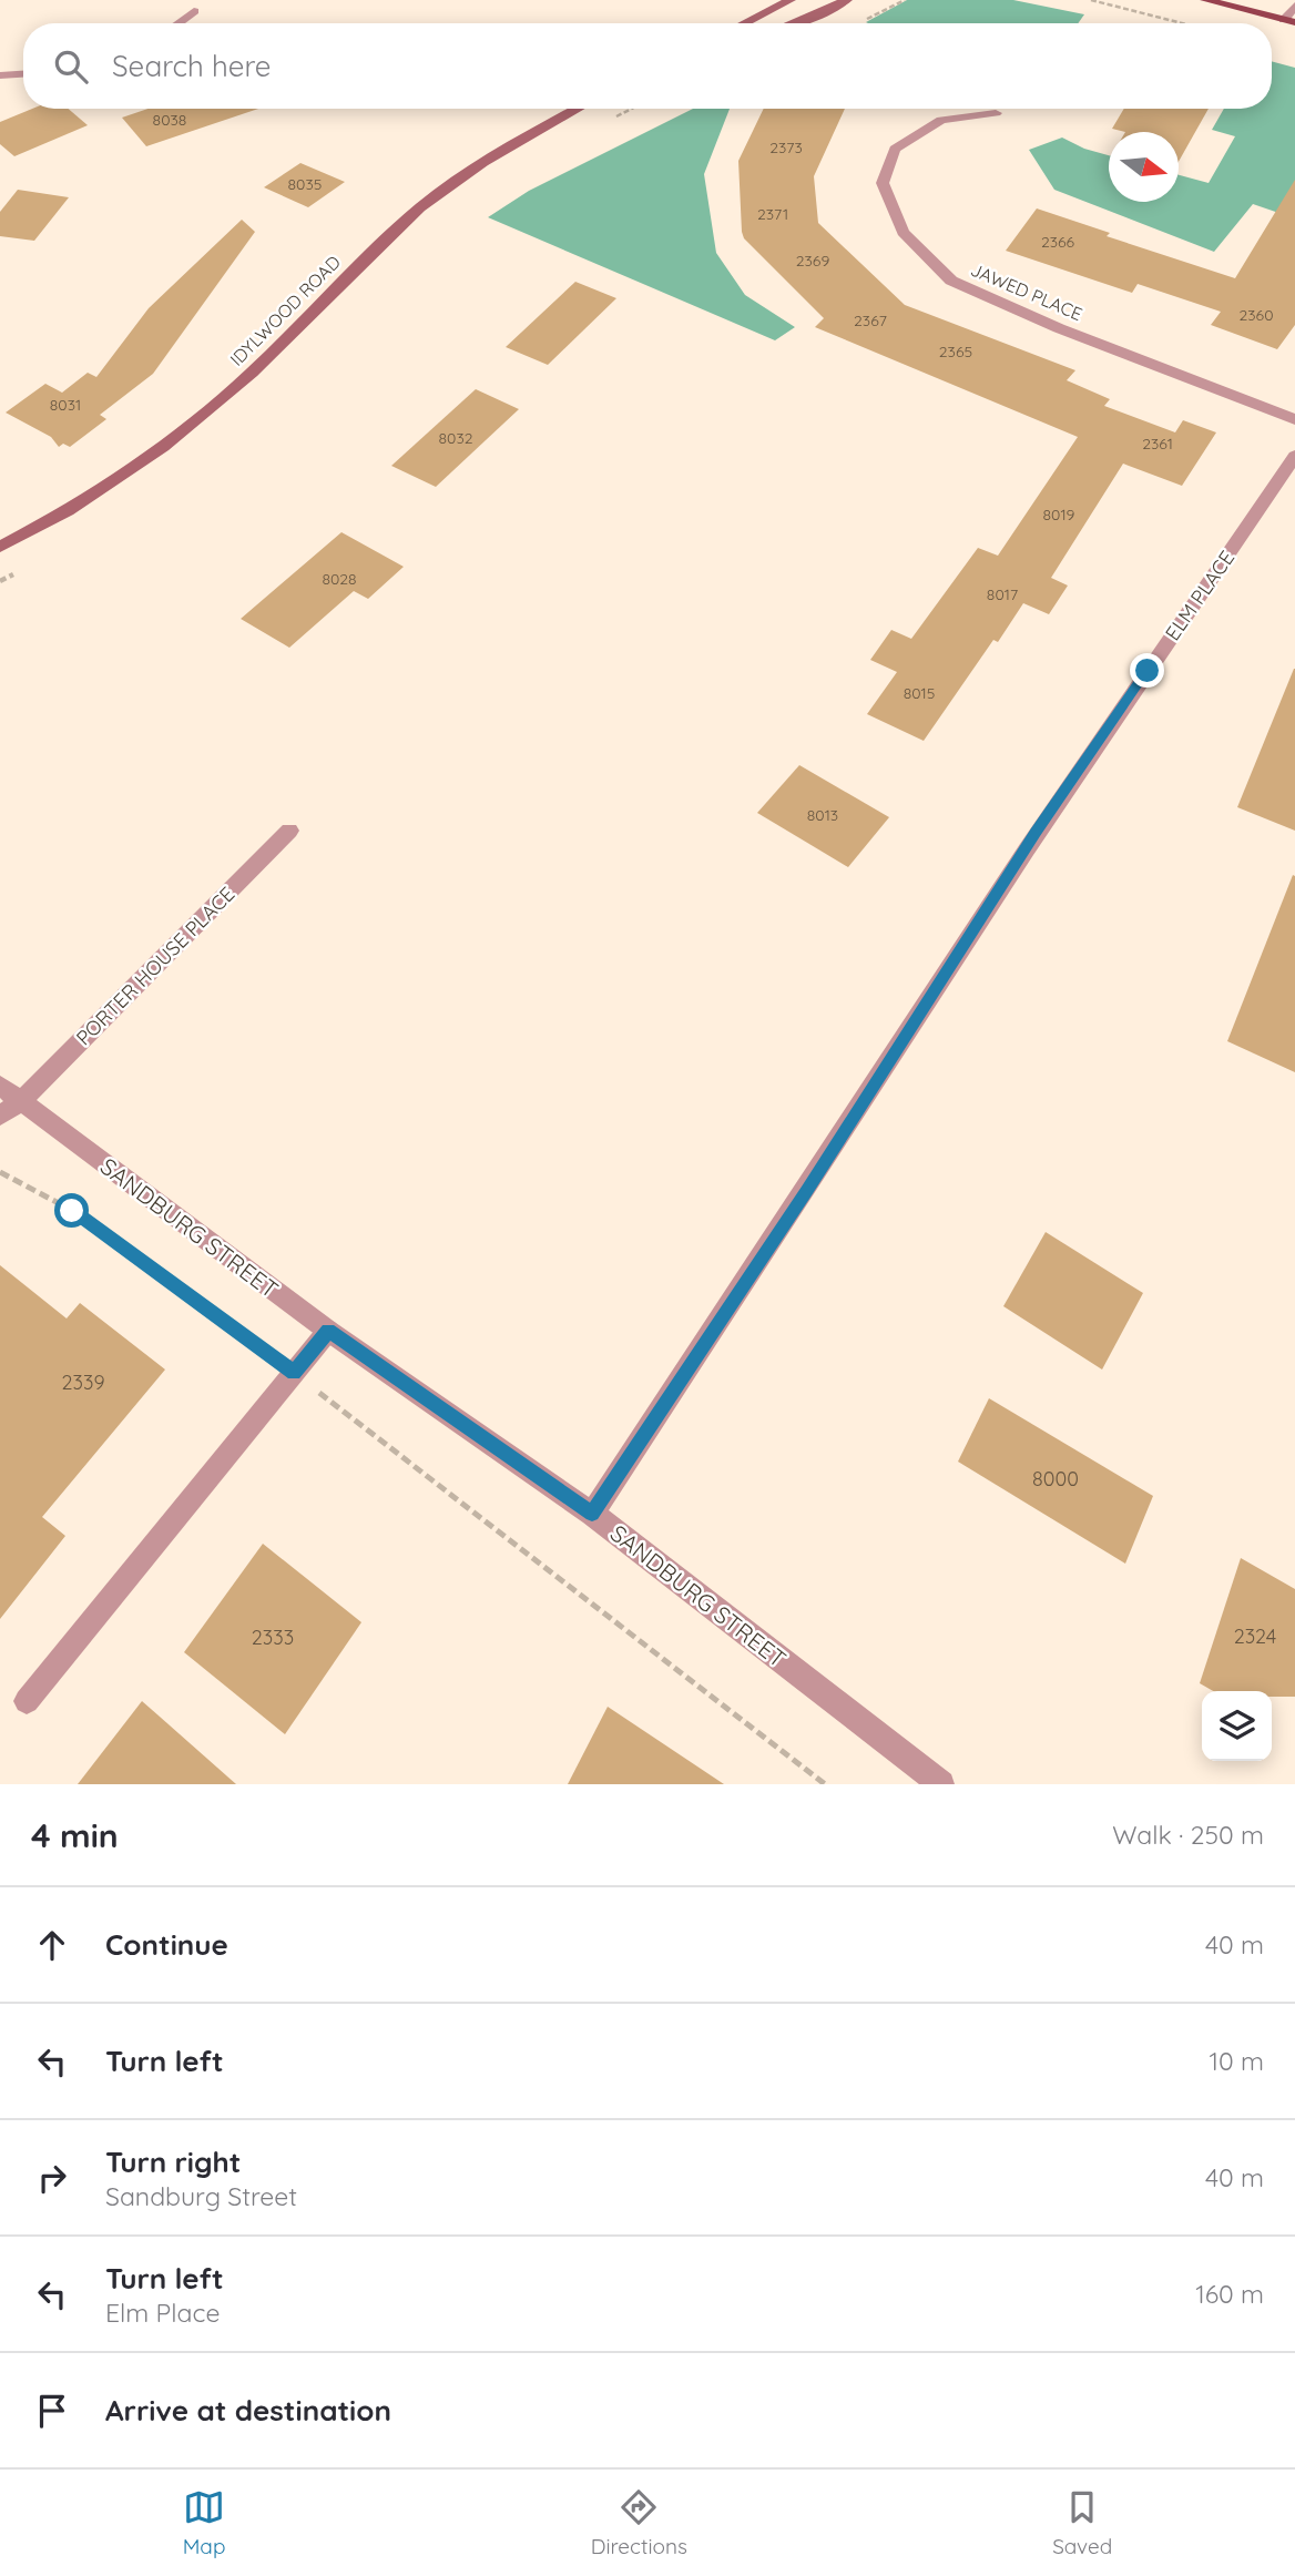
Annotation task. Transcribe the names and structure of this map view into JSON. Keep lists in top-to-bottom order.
{
  "streets": {
    "main road": ["IDYLWOOD ROAD"],
    "street": [
      "JAWED PLACE",
      "ELM PLACE",
      "PORTER HOUSE PLACE",
      "SANDBURG STREET"
    ]
  },
  "crossings": [
    ["ELM PLACE", "SANDBURG STREET"],
    ["PORTER HOUSE PLACE", "SANDBURG STREET"]
  ],
  "house_numbers": [
    "8038",
    "2373",
    "8035",
    "2371",
    "2366",
    "2369",
    "2360",
    "2367",
    "2365",
    "8031",
    "8032",
    "2361",
    "8019",
    "8028",
    "8017",
    "8015",
    "8013",
    "2339",
    "8000",
    "2324",
    "2333"
  ],
  "north": "right",
  "page": {
    "search": "Search here",
    "heading": ["4 min", "Walk · 250 m"],
    "list": [
      ["Continue", "40 m"],
      ["Turn left", "10 m"],
      ["Turn right", "Sandburg Street", "40 m"],
      ["Turn left", "Elm Place", "160 m"],
      "Arrive at destination"
    ],
    "nav": ["Map", "Directions", "Saved"]
  }
}
